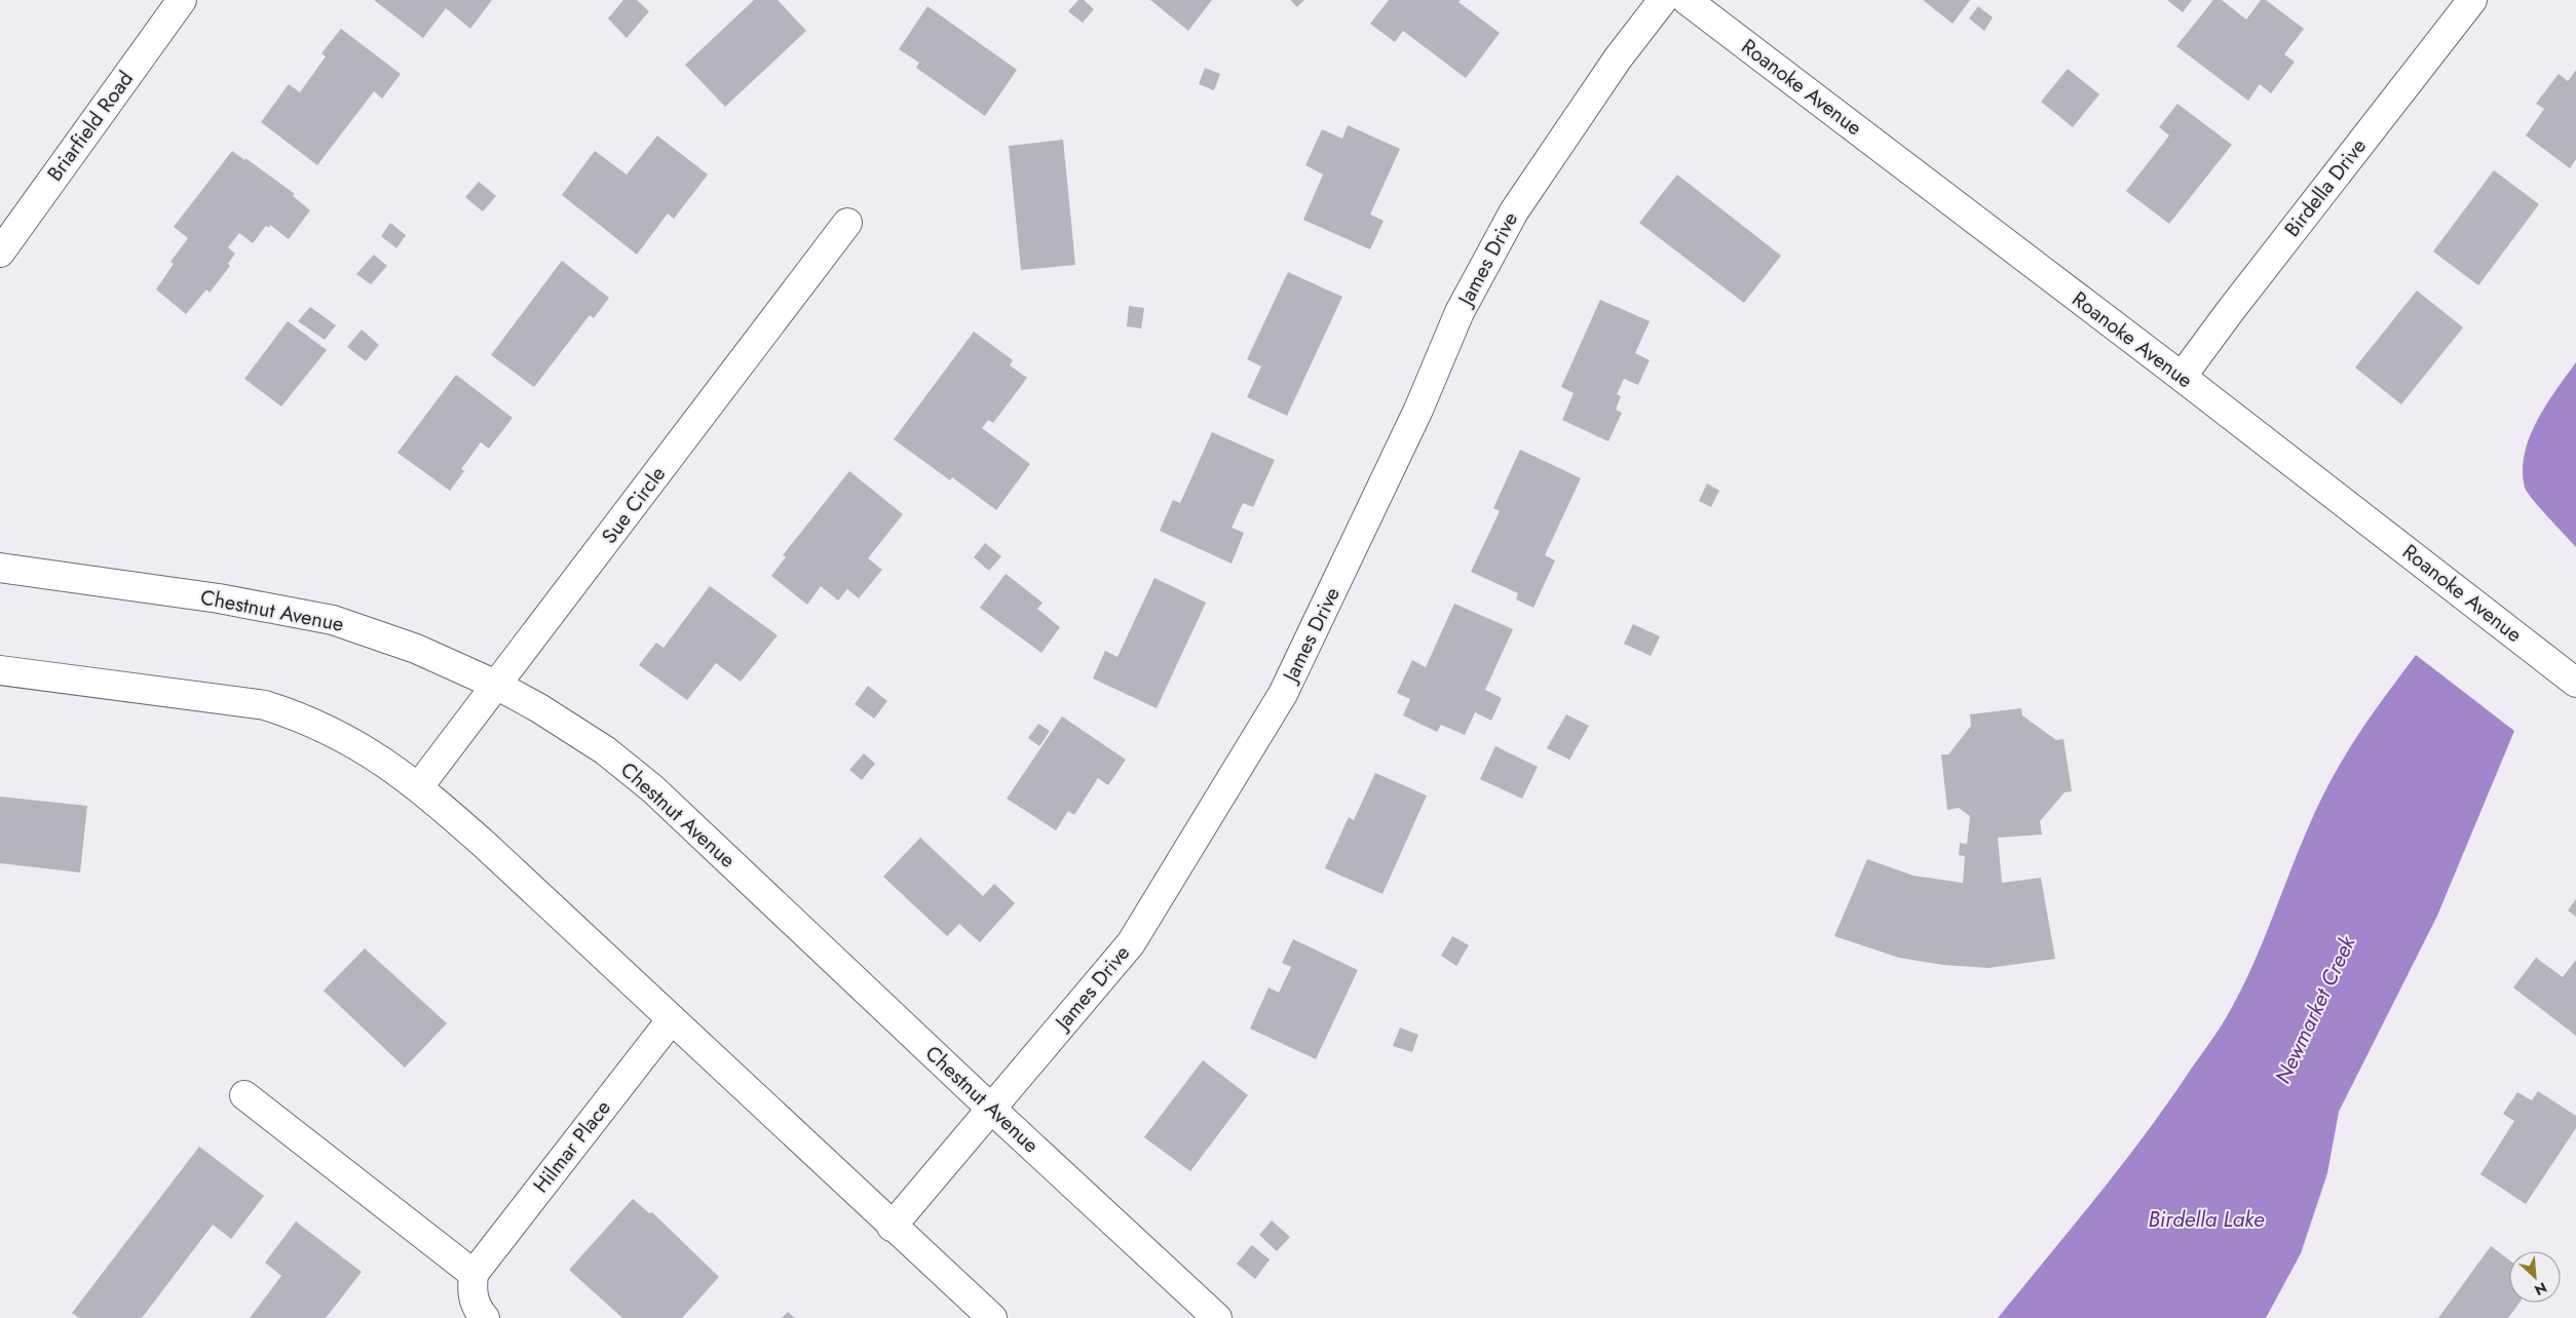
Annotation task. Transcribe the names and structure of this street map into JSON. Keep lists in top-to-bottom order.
{
  "streets": {
    "street": [
      "Roanoke Avenue",
      "Briarfield Road",
      "Birdella Drive",
      "James Drive",
      "Sue Circle",
      "Chestnut Avenue",
      "Hilmar Place"
    ]
  },
  "crossings": [
    ["Roanoke Avenue", "Birdella Drive"],
    ["James Drive", "Chestnut Avenue"],
    ["Sue Circle", "Chestnut Avenue"]
  ],
  "water": ["Newmarket Creek", "Birdella Lake"],
  "north": "bottom right"
}
